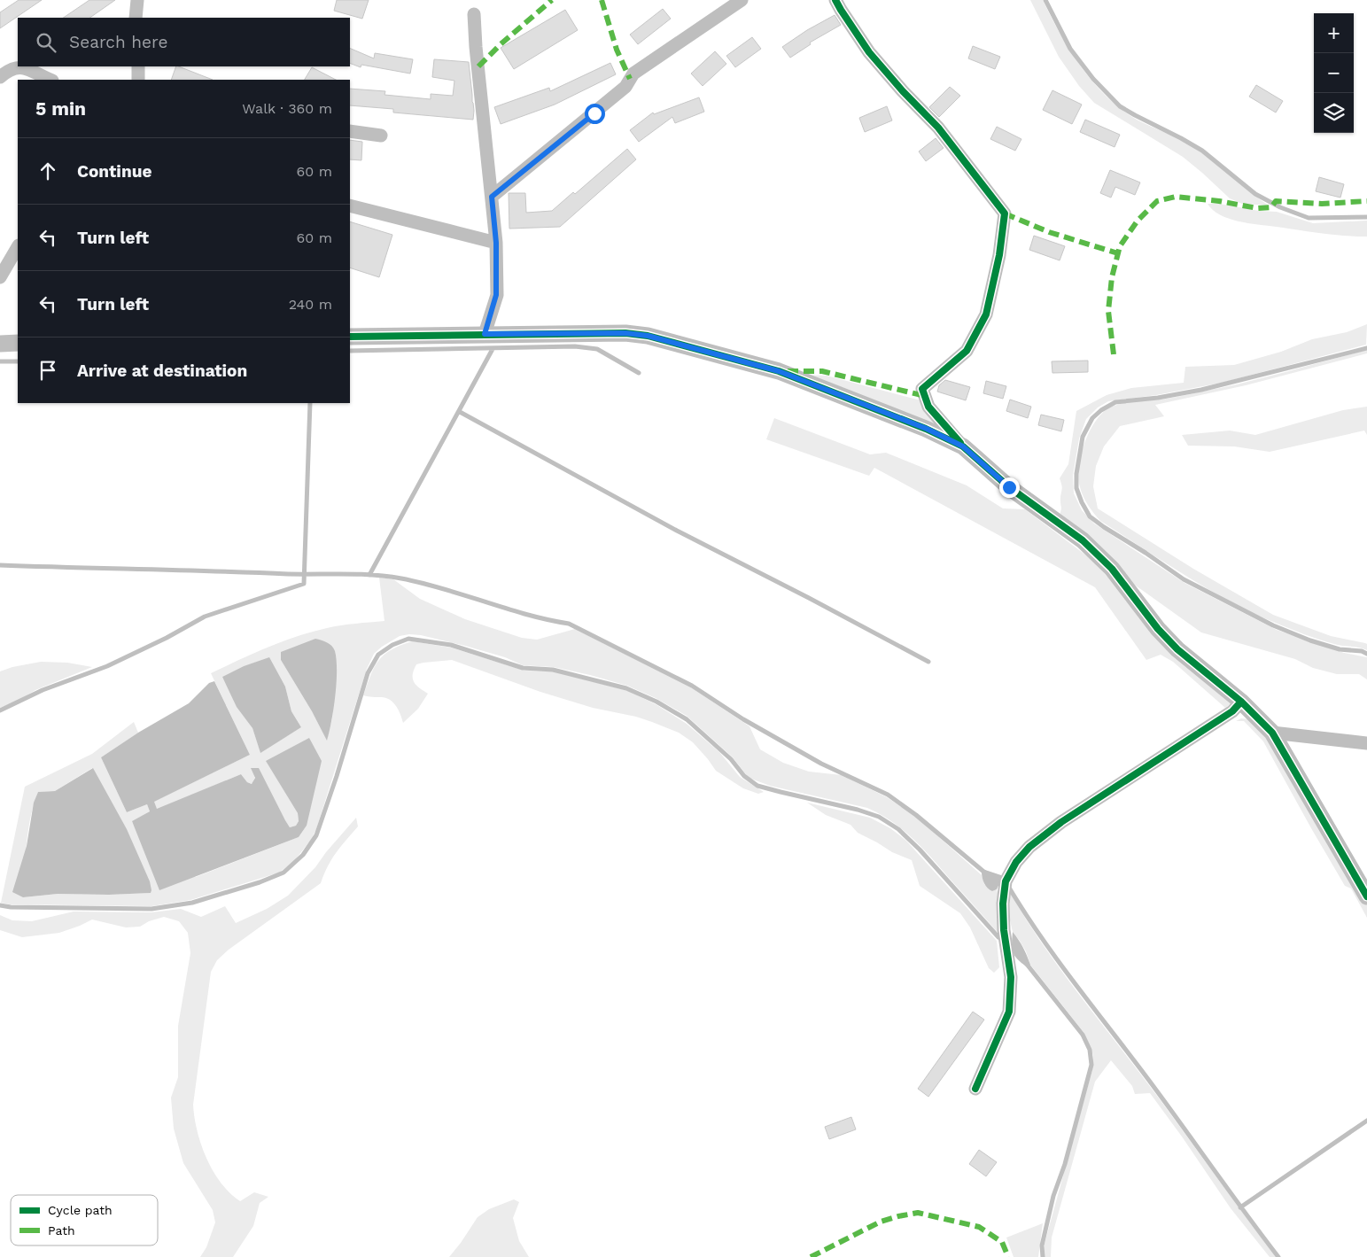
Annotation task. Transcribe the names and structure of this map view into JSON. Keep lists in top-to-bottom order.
{
  "legend": ["Cycle path", "Path"],
  "page": {
    "map_buttons": ["+", "−"],
    "search": "Search here",
    "heading": ["5 min", "Walk · 360 m"],
    "list": [
      ["Continue", "60 m"],
      ["Turn left", "60 m"],
      ["Turn left", "240 m"],
      "Arrive at destination"
    ]
  }
}
